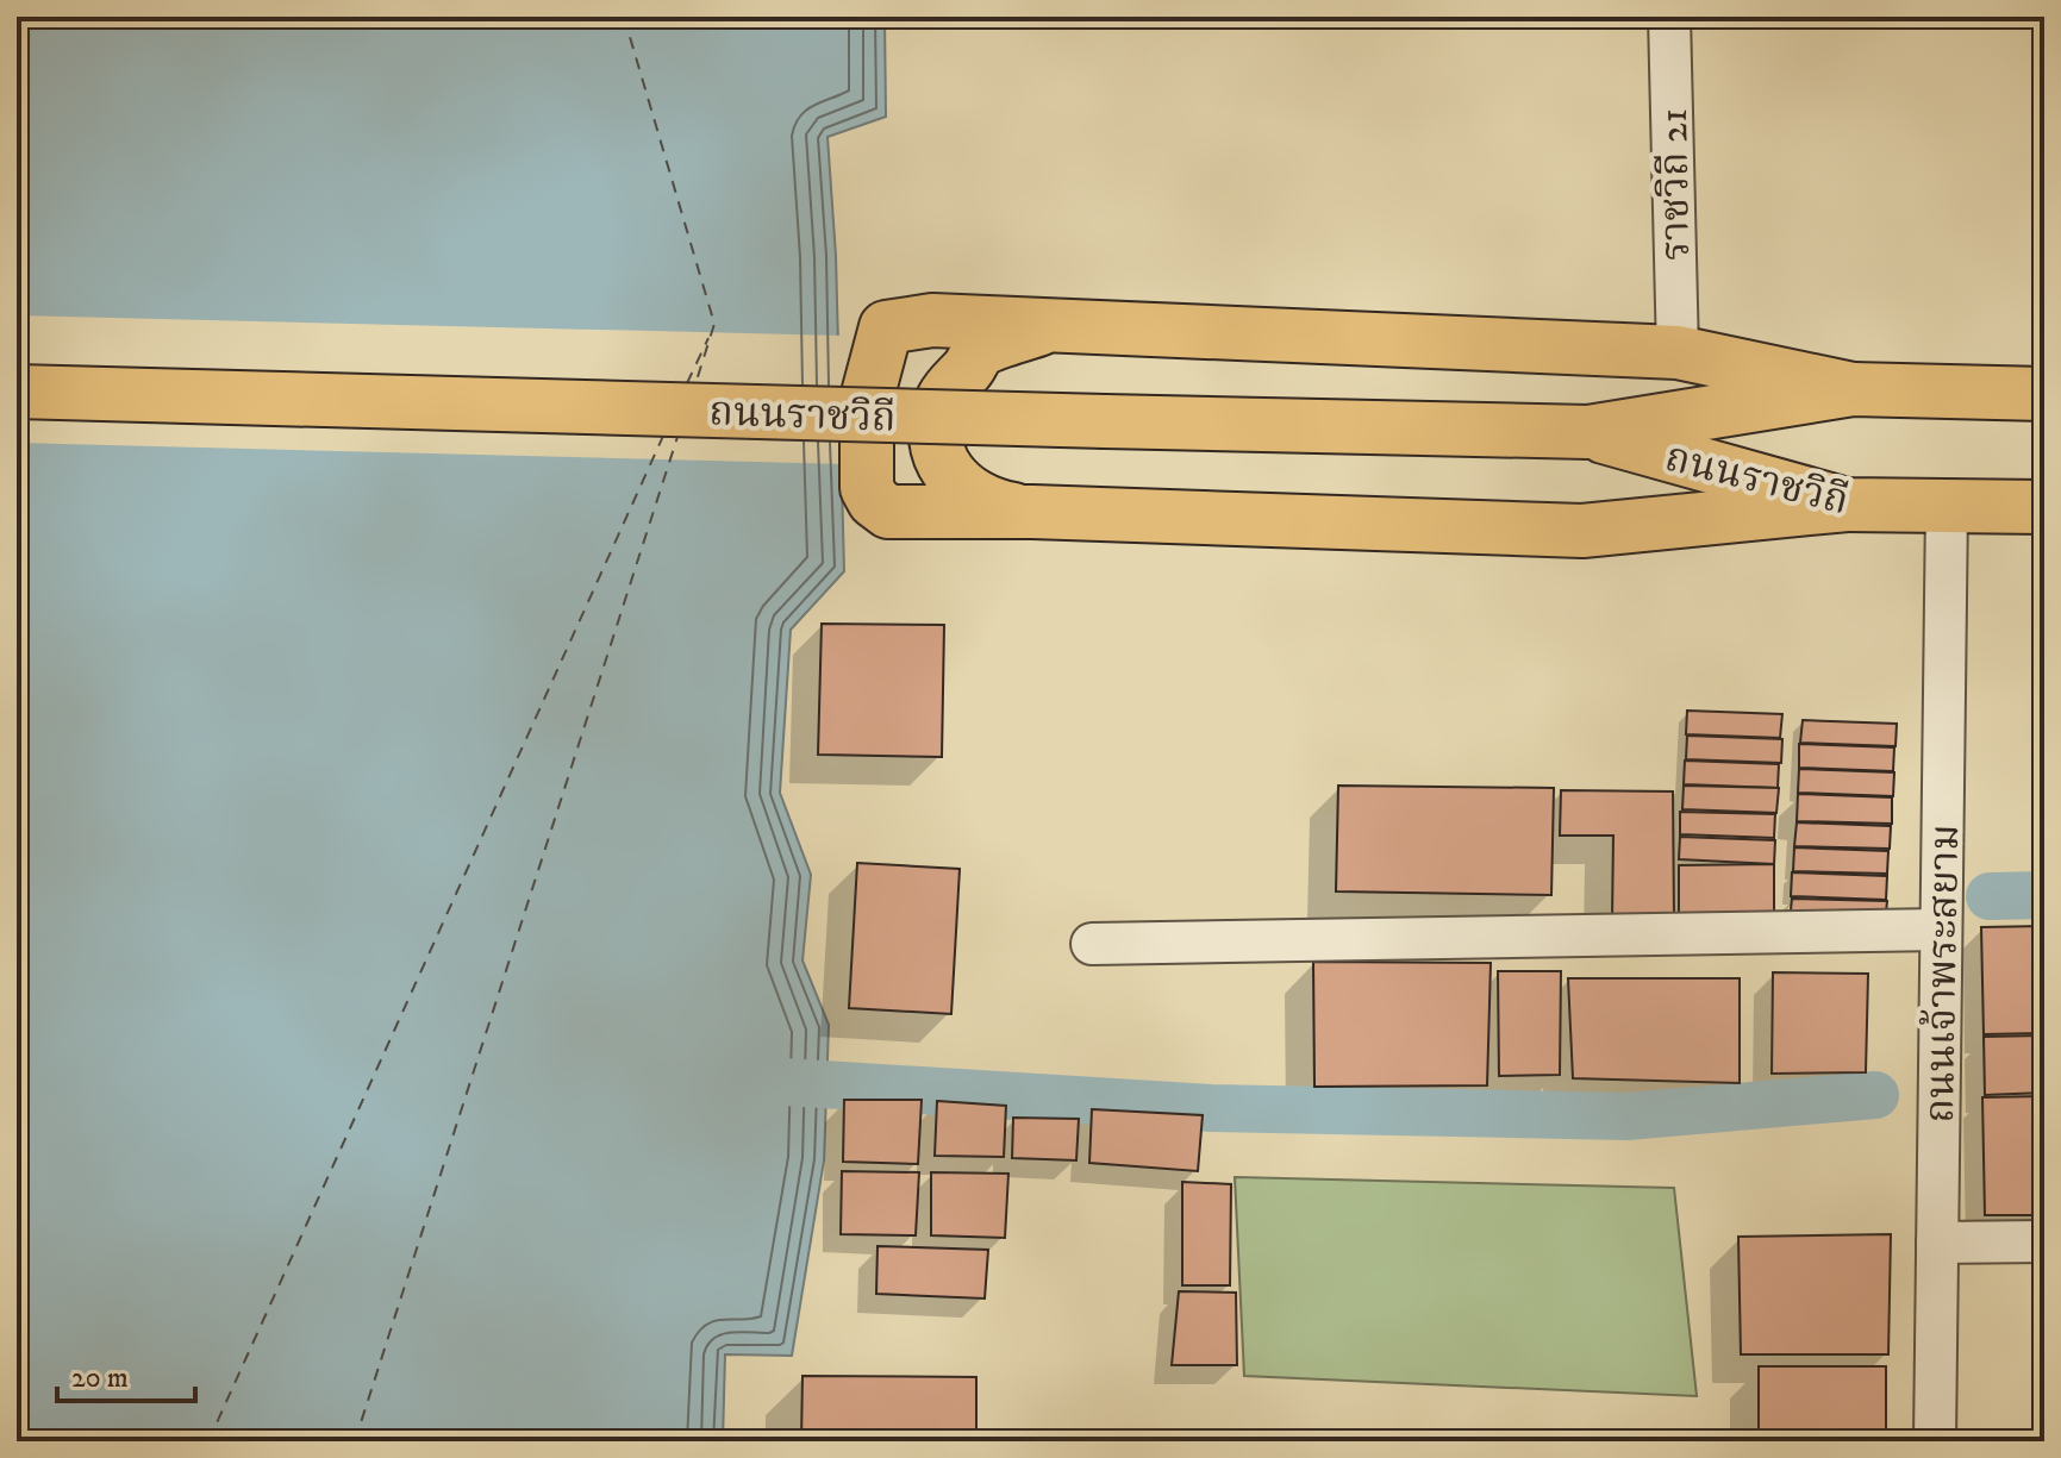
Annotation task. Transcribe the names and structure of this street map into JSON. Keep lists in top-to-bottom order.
{
  "streets": {
    "main road": ["ถนนราชวิถี"],
    "street": ["ราชวิถี 21", "ถนนเจ้าพระสยาม"]
  },
  "crossings": [
    ["ถนนราชวิถี", "ถนนเจ้าพระสยาม"]
  ],
  "scale_bar": "20 m"
}
